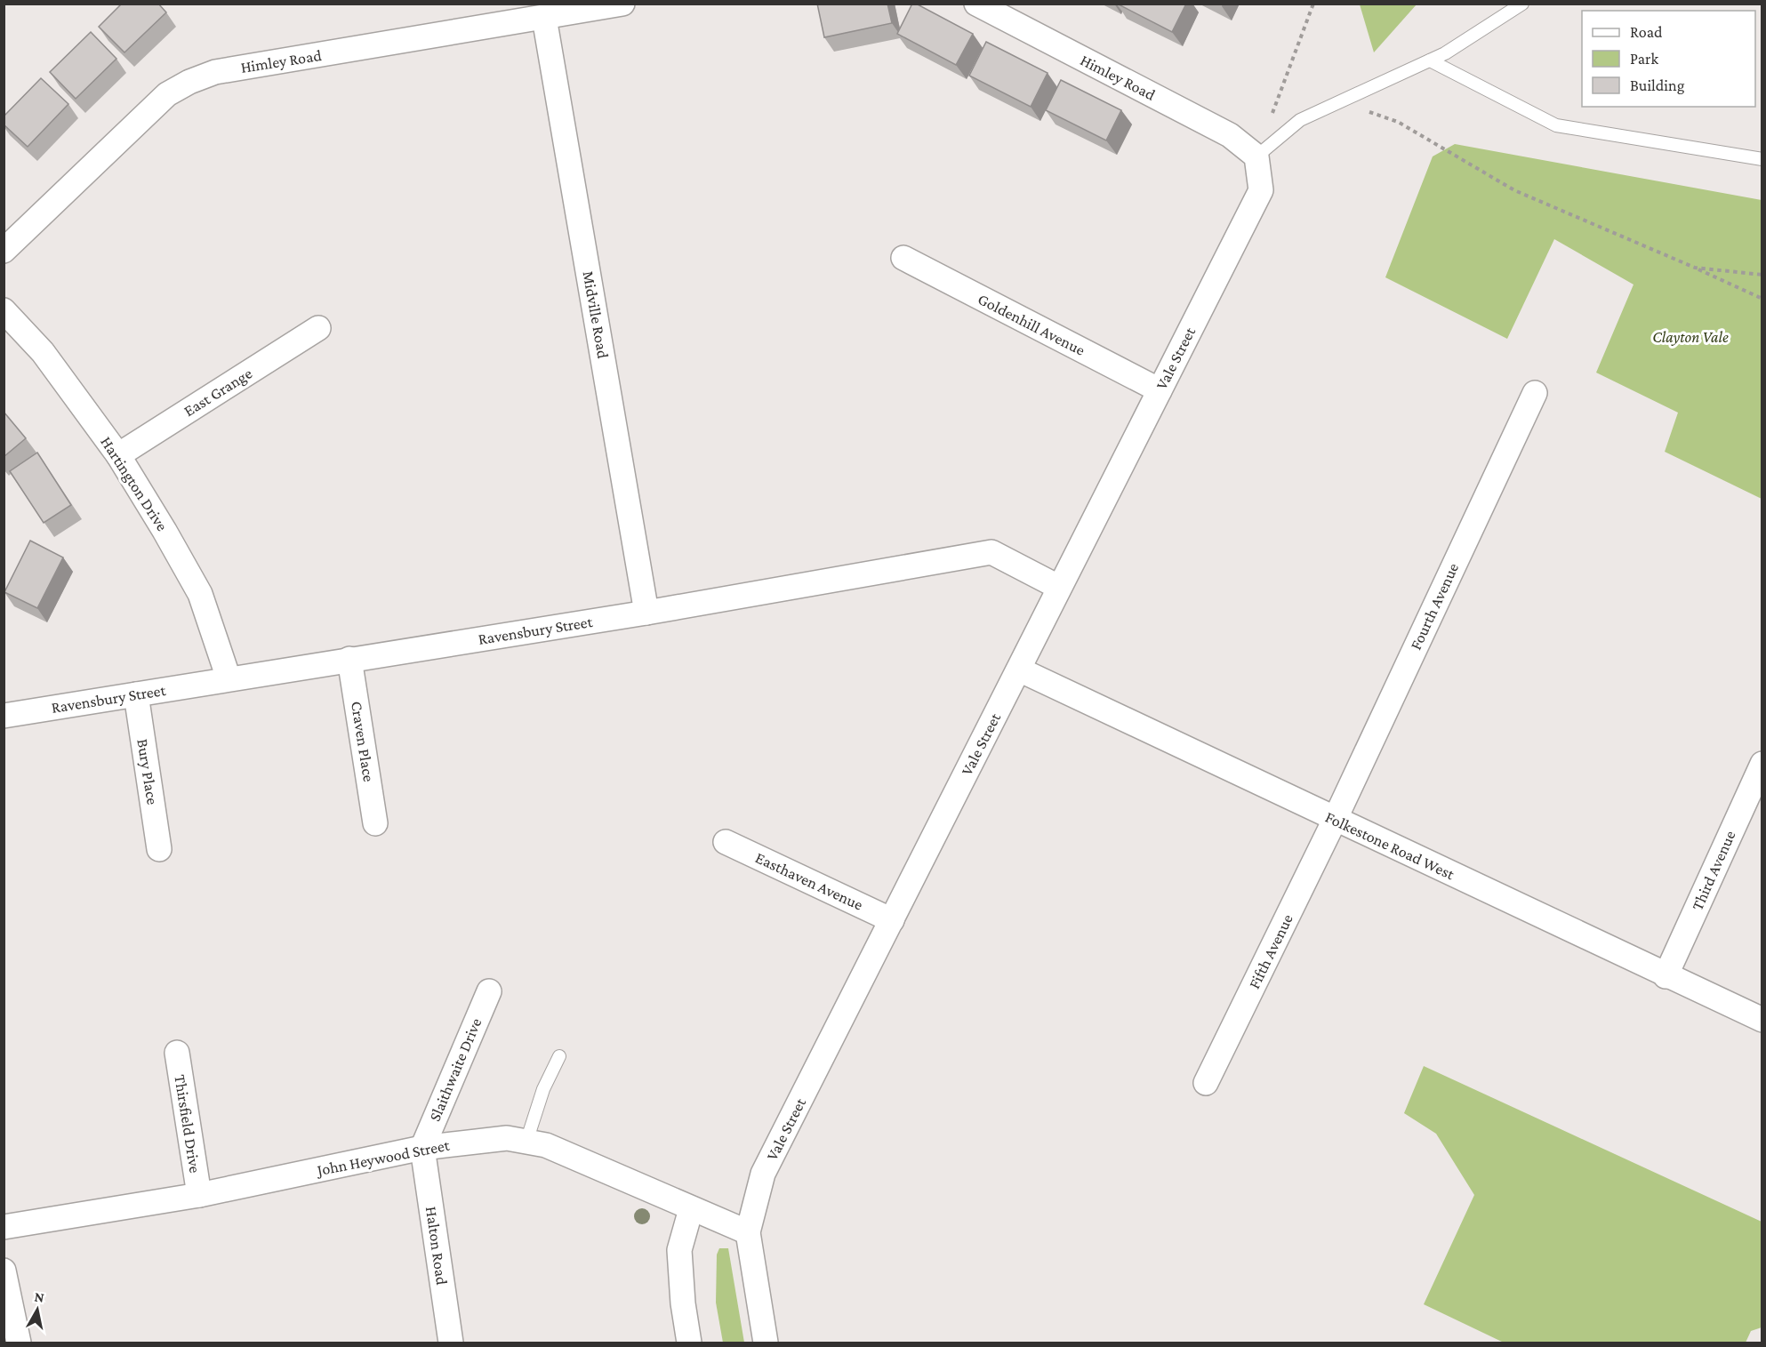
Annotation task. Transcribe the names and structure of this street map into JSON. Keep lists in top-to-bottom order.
{
  "streets": {
    "street": [
      "Himley Road",
      "Midville Road",
      "Goldenhill Avenue",
      "Vale Street",
      "East Grange",
      "Hartington Drive",
      "Fourth Avenue",
      "Ravensbury Street",
      "Craven Place",
      "Bury Place",
      "Folkestone Road West",
      "Third Avenue",
      "Easthaven Avenue",
      "Fifth Avenue",
      "Slaithwaite Drive",
      "Thirsfield Drive",
      "John Heywood Street",
      "Halton Road"
    ]
  },
  "crossings": [
    ["Himley Road", "Midville Road"],
    ["Himley Road", "Vale Street"],
    ["Midville Road", "Ravensbury Street"],
    ["Goldenhill Avenue", "Vale Street"],
    ["Vale Street", "Ravensbury Street"],
    ["Vale Street", "Folkestone Road West"],
    ["Vale Street", "Easthaven Avenue"],
    ["Vale Street", "John Heywood Street"],
    ["East Grange", "Hartington Drive"],
    ["Hartington Drive", "Ravensbury Street"],
    ["Fourth Avenue", "Folkestone Road West"],
    ["Fourth Avenue", "Fifth Avenue"],
    ["Ravensbury Street", "Craven Place"],
    ["Ravensbury Street", "Bury Place"],
    ["Folkestone Road West", "Third Avenue"],
    ["Folkestone Road West", "Fifth Avenue"],
    ["Slaithwaite Drive", "John Heywood Street"],
    ["Slaithwaite Drive", "Halton Road"],
    ["Thirsfield Drive", "John Heywood Street"],
    ["John Heywood Street", "Halton Road"]
  ],
  "parks": ["Clayton Vale"],
  "legend": ["Road", "Park", "Building"],
  "north": "top"
}
